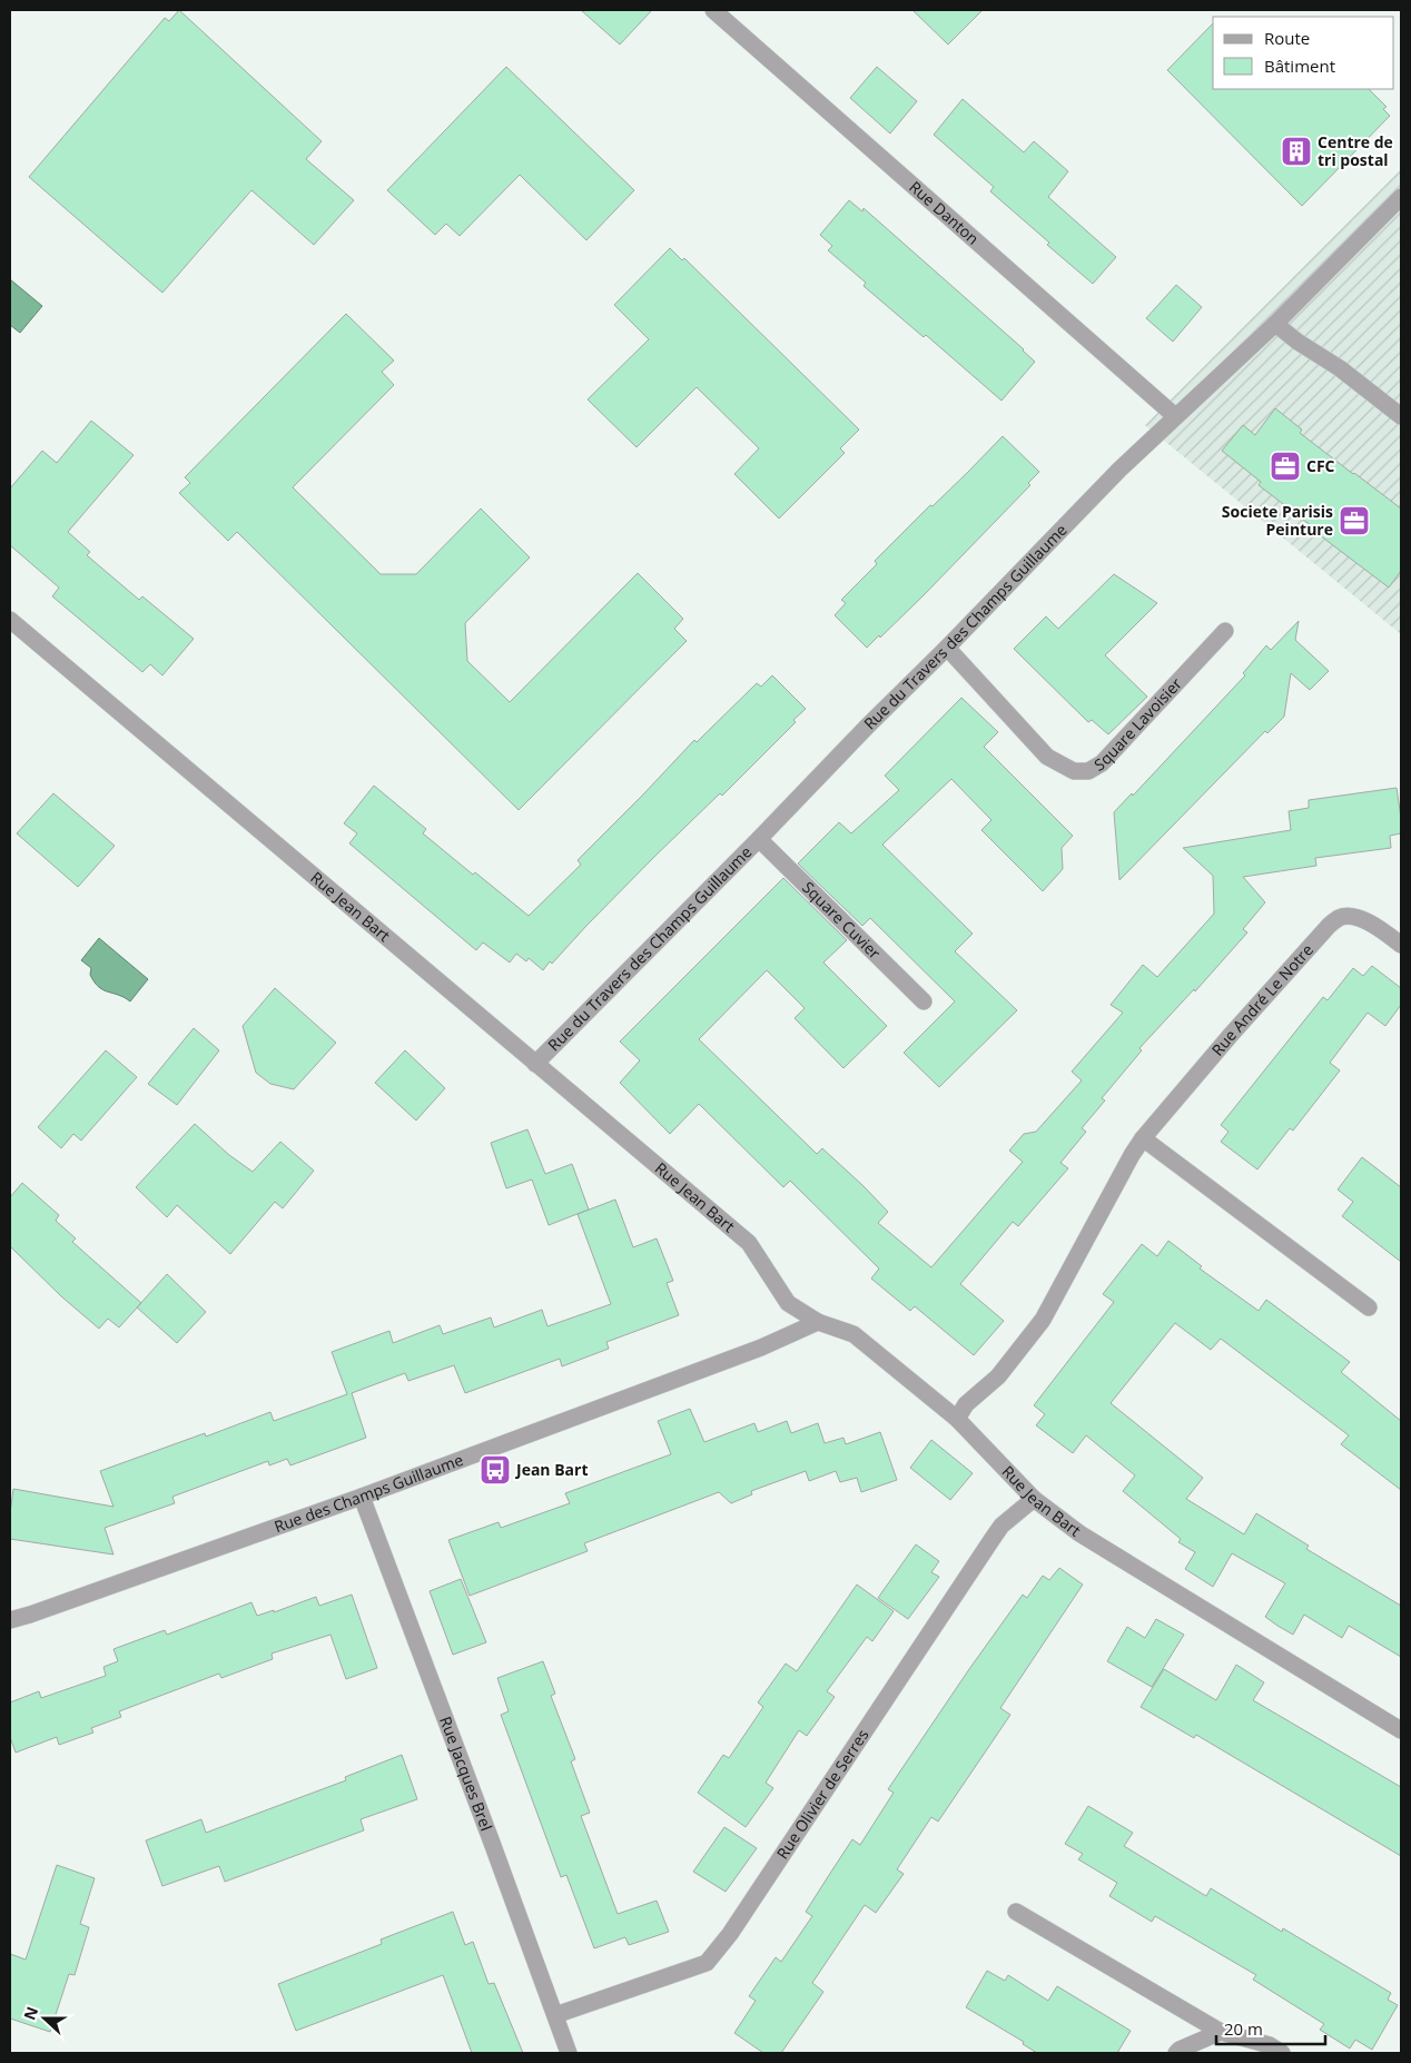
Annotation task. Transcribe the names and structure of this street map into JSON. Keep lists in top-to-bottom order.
{
  "streets": {
    "street": [
      "Rue Danton",
      "Rue du Travers des Champs Guillaume",
      "Square Lavoisier",
      "Rue Jean Bart",
      "Square Cuvier",
      "Rue André Le Notre",
      "Rue des Champs Guillaume",
      "Rue Jacques Brel",
      "Rue Olivier de Serres"
    ]
  },
  "crossings": [
    ["Rue Danton", "Rue du Travers des Champs Guillaume"],
    ["Rue du Travers des Champs Guillaume", "Square Lavoisier"],
    ["Rue du Travers des Champs Guillaume", "Rue Jean Bart"],
    ["Rue du Travers des Champs Guillaume", "Square Cuvier"],
    ["Rue Jean Bart", "Rue André Le Notre"],
    ["Rue Jean Bart", "Rue des Champs Guillaume"],
    ["Rue Jean Bart", "Rue Olivier de Serres"],
    ["Rue des Champs Guillaume", "Rue Jacques Brel"],
    ["Rue Jacques Brel", "Rue Olivier de Serres"]
  ],
  "places": {
    "building": ["Centre de tri postal"],
    "office": ["CFC", "Societe Parisis Peinture"],
    "bus stop": ["Jean Bart"]
  },
  "legend": ["Route", "Bâtiment"],
  "scale_bar": "20 m",
  "north": "left"
}
